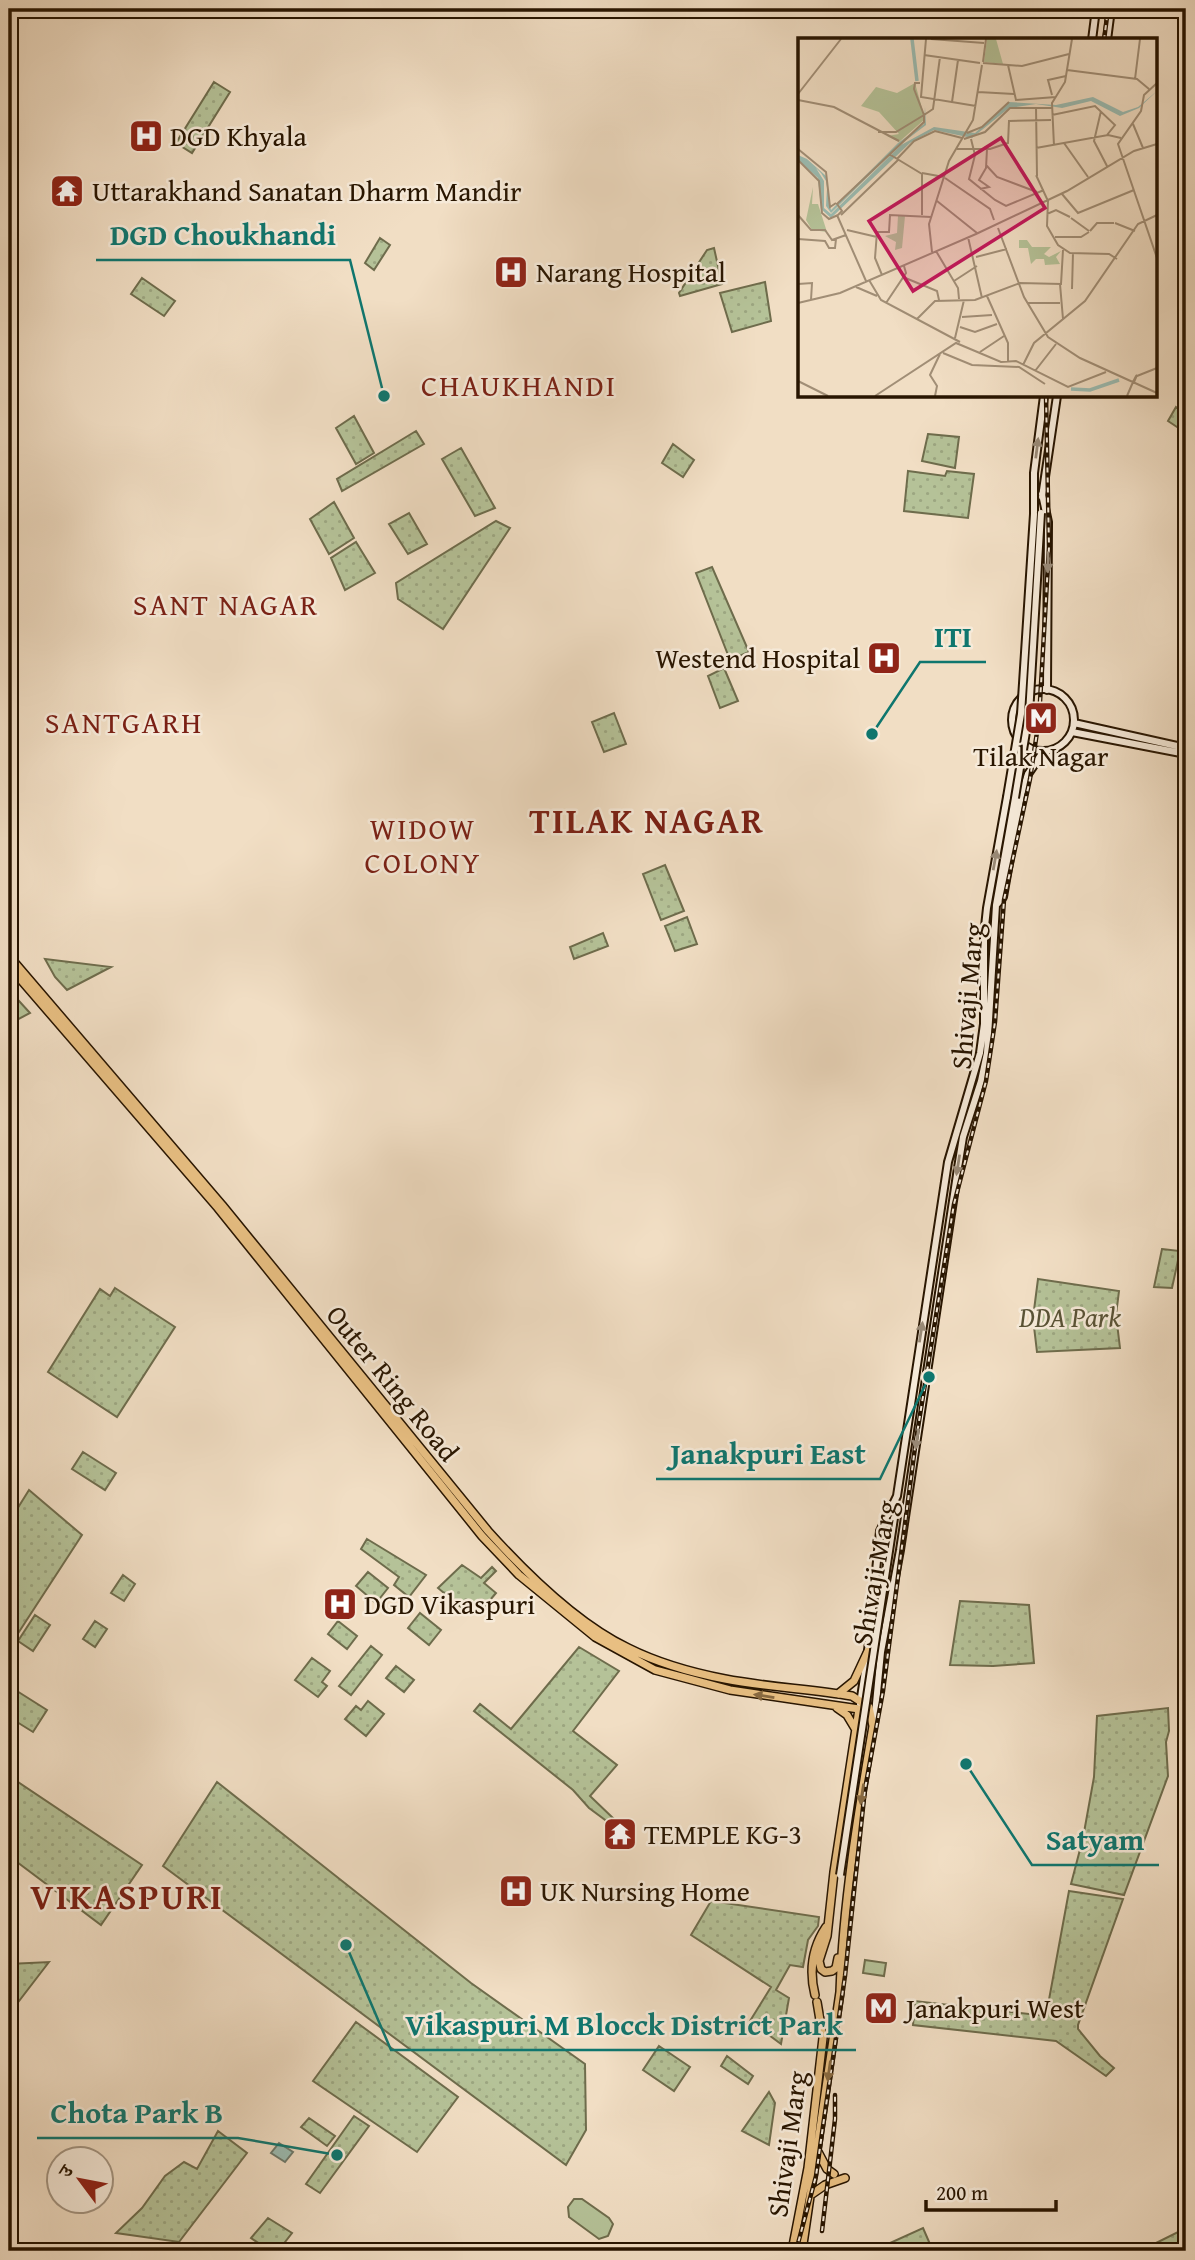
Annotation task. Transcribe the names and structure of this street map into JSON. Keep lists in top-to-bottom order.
{
  "streets": {
    "main road": ["Shivaji Marg", "Outer Ring Road"]
  },
  "crossings": [
    ["Shivaji Marg", "Outer Ring Road"]
  ],
  "districts": [
    "CHAUKHANDI",
    "SANT NAGAR",
    "SANTGARH",
    "TILAK NAGAR",
    "WIDOW COLONY",
    "VIKASPURI"
  ],
  "parks": ["DDA Park"],
  "places": {
    "hospital": [
      "DGD Khyala",
      "Narang Hospital",
      "Westend Hospital",
      "DGD Vikaspuri",
      "UK Nursing Home"
    ],
    "temple": ["Uttarakhand Sanatan Dharm Mandir", "TEMPLE KG-3"],
    "other": [
      "DGD Choukhandi",
      "ITI",
      "Janakpuri East",
      "Satyam",
      "Vikaspuri M Blocck District Park",
      "Chota Park B"
    ],
    "metro station": ["Tilak Nagar", "Janakpuri West"]
  },
  "scale_bar": "200 m",
  "north": "top left"
}
